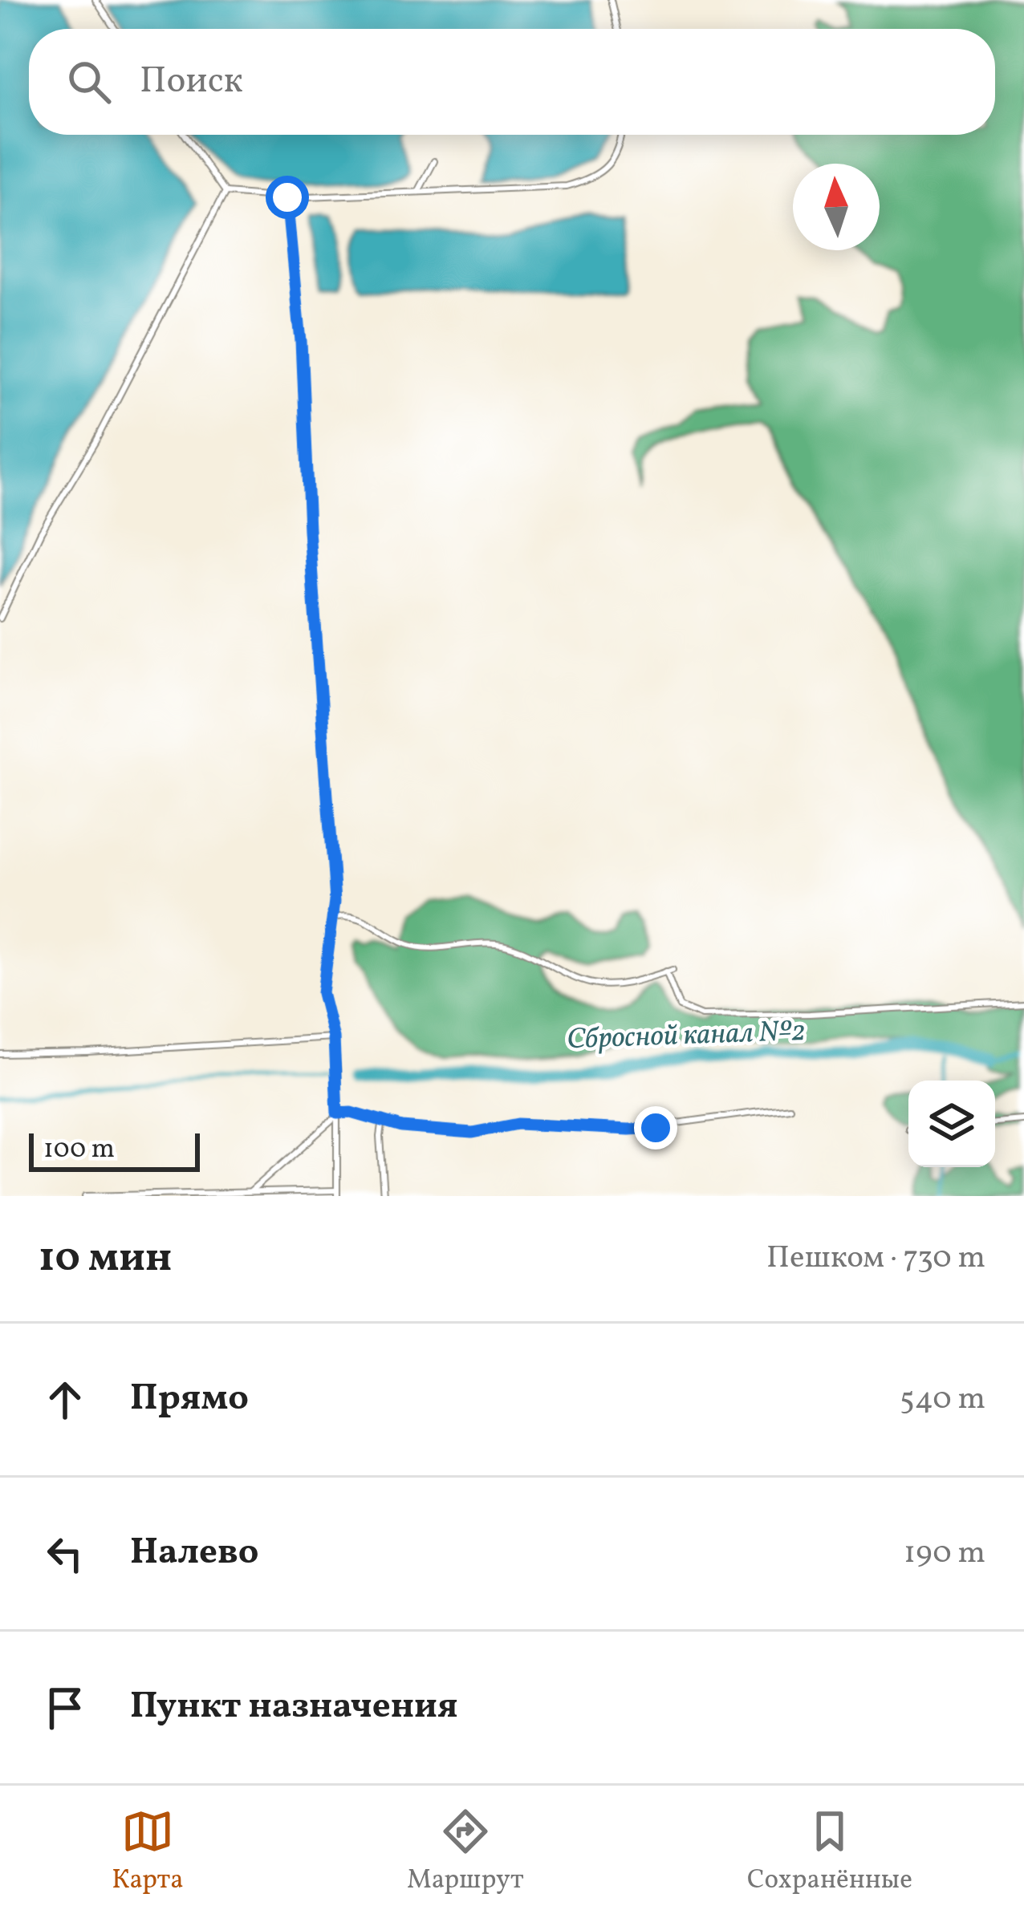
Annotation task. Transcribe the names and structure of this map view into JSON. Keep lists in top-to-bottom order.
{
  "water": ["Сбросной канал №2"],
  "scale_bar": "100 m",
  "north": "top",
  "page": {
    "search": "Поиск",
    "scale": "100 m",
    "heading": ["10 мин", "Пешком · 730 m"],
    "list": [
      ["Прямо", "540 m"],
      ["Налево", "190 m"],
      "Пункт назначения"
    ],
    "nav": ["Карта", "Маршрут", "Сохранённые"]
  }
}
